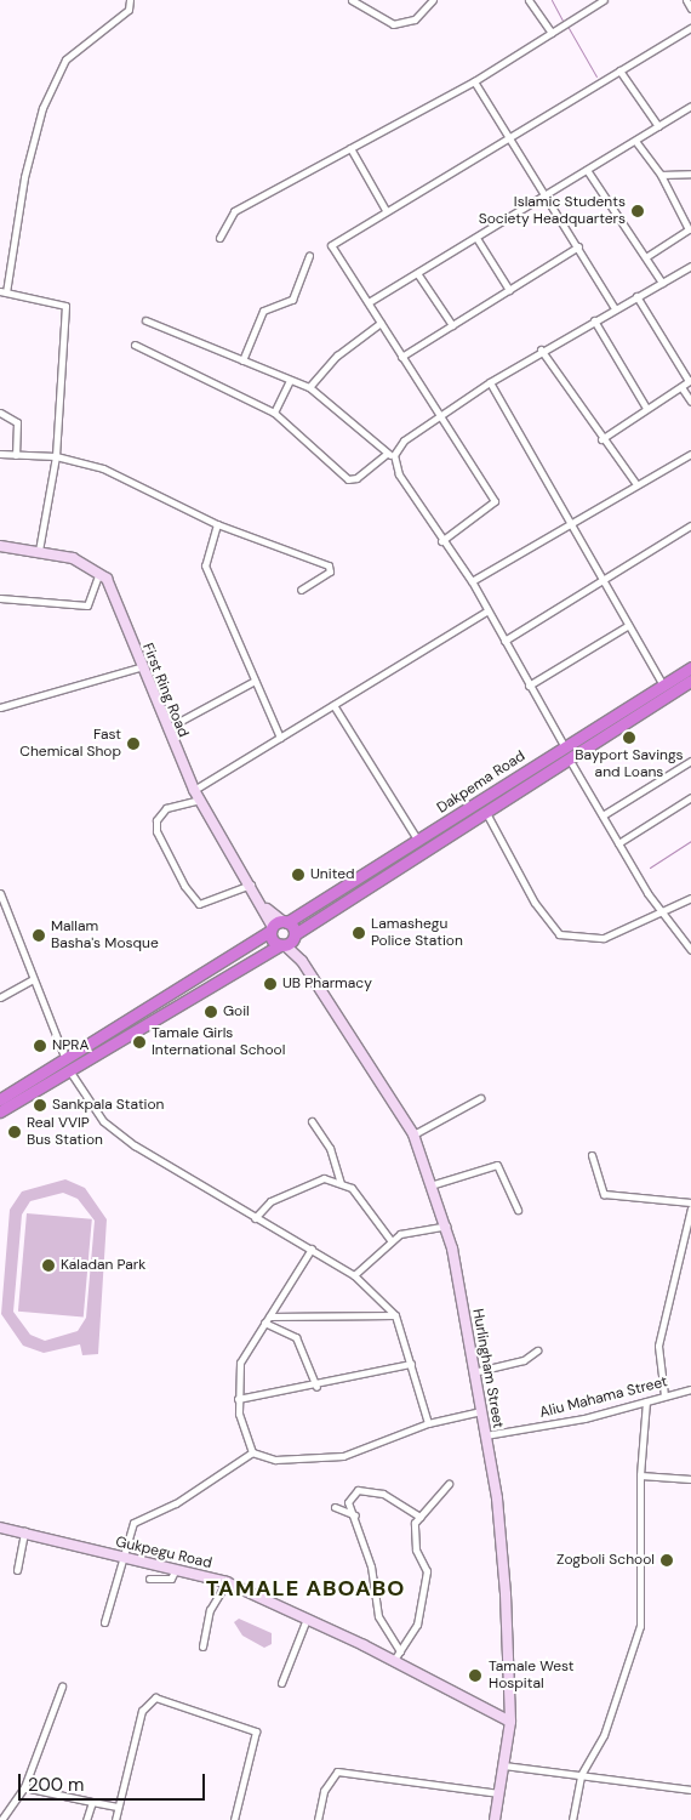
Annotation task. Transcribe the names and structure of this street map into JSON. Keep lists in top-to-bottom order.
{
  "streets": {
    "highway": ["Dakpema Road"],
    "street": [
      "First Ring Road",
      "Hurlingham Street",
      "Aliu Mahama Street",
      "Gukpegu Road"
    ]
  },
  "crossings": [
    ["First Ring Road", "Dakpema Road"],
    ["Dakpema Road", "Hurlingham Street"],
    ["Hurlingham Street", "Aliu Mahama Street"],
    ["Hurlingham Street", "Gukpegu Road"]
  ],
  "districts": ["TAMALE ABOABO"],
  "places": [
    "Islamic Students Society Headquarters",
    "Bayport Savings and Loans",
    "Fast Chemical Shop",
    "United",
    "Lamashegu Police Station",
    "Mallam Basha's Mosque",
    "UB Pharmacy",
    "Goil",
    "Tamale Girls International School",
    "NPRA",
    "Sankpala Station",
    "Real VVIP Bus Station",
    "Kaladan Park",
    "Zogboli School",
    "Tamale West Hospital"
  ],
  "scale_bar": "200 m"
}
